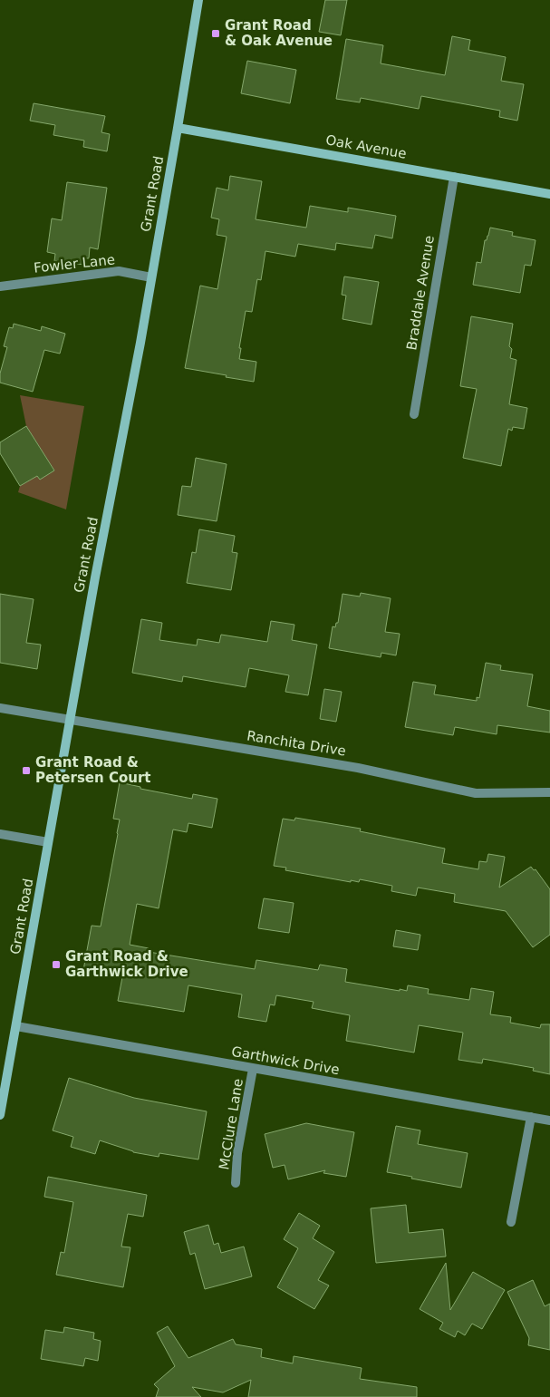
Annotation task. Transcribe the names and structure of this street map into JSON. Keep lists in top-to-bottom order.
{
  "streets": {
    "main road": ["Oak Avenue", "Grant Road"],
    "street": [
      "Fowler Lane",
      "Braddale Avenue",
      "Ranchita Drive",
      "Garthwick Drive",
      "McClure Lane"
    ]
  },
  "crossings": [
    ["Oak Avenue", "Grant Road"],
    ["Oak Avenue", "Braddale Avenue"],
    ["Grant Road", "Fowler Lane"],
    ["Grant Road", "Ranchita Drive"],
    ["Grant Road", "Garthwick Drive"],
    ["Garthwick Drive", "McClure Lane"]
  ],
  "places": {
    "transit": ["Grant Road & Oak Avenue", "Grant Road & Petersen Court", "Grant Road & Garthwick Drive"]
  }
}
